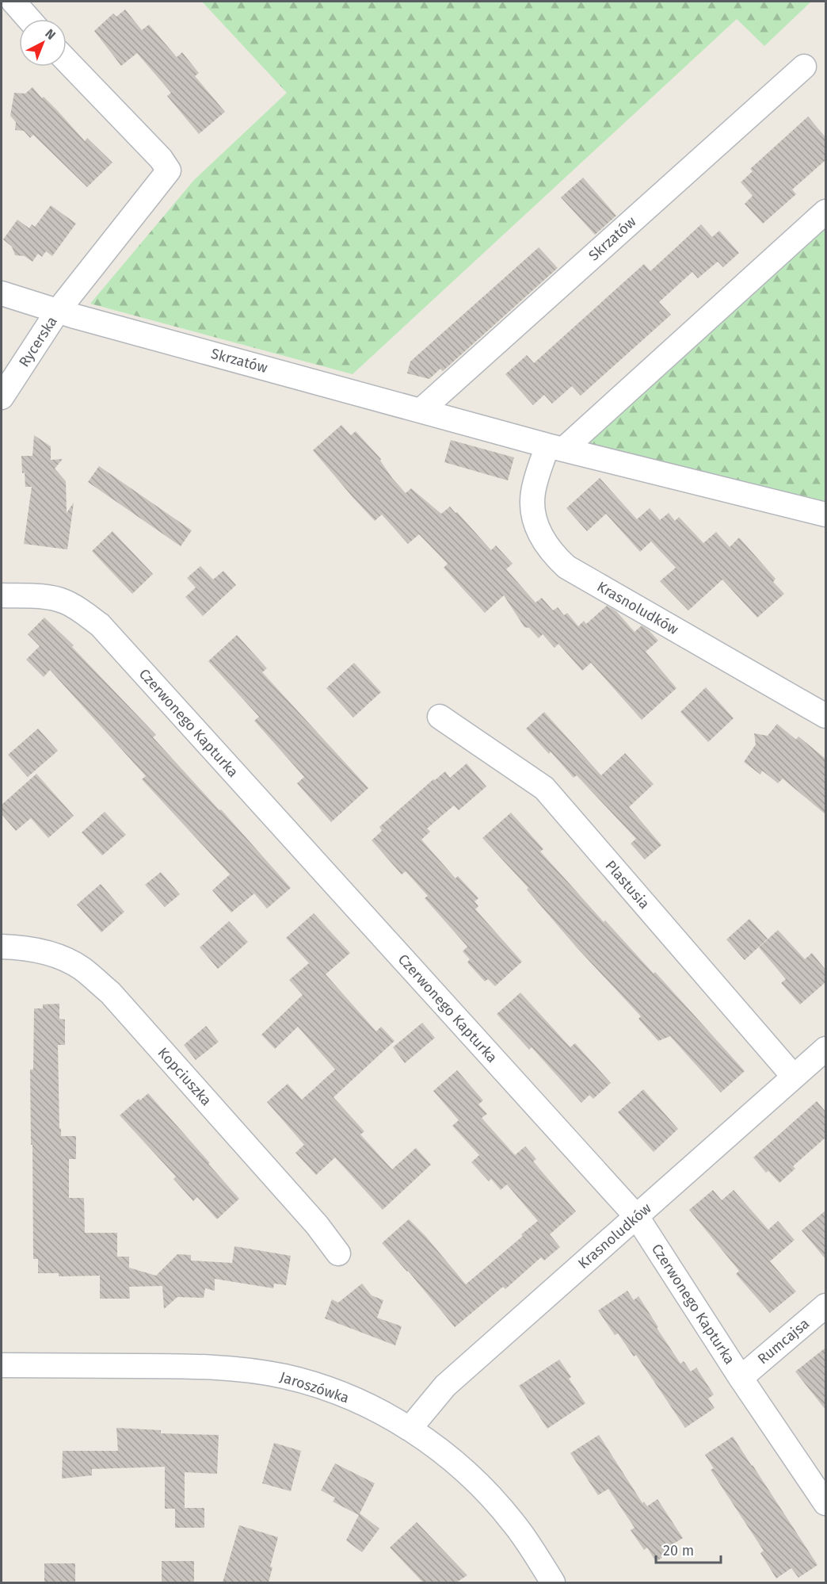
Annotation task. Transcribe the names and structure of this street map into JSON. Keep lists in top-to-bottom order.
{
  "streets": {
    "street": [
      "Skrzatów",
      "Rycerska",
      "Krasnoludków",
      "Czerwonego Kapturka",
      "Plastusia",
      "Kopciuszka",
      "Rumcajsa",
      "Jaroszówka"
    ]
  },
  "crossings": [
    ["Skrzatów", "Rycerska"],
    ["Skrzatów", "Krasnoludków"],
    ["Krasnoludków", "Czerwonego Kapturka"],
    ["Krasnoludków", "Plastusia"],
    ["Krasnoludków", "Jaroszówka"],
    ["Czerwonego Kapturka", "Rumcajsa"]
  ],
  "scale_bar": "20 m",
  "north": "top right"
}
